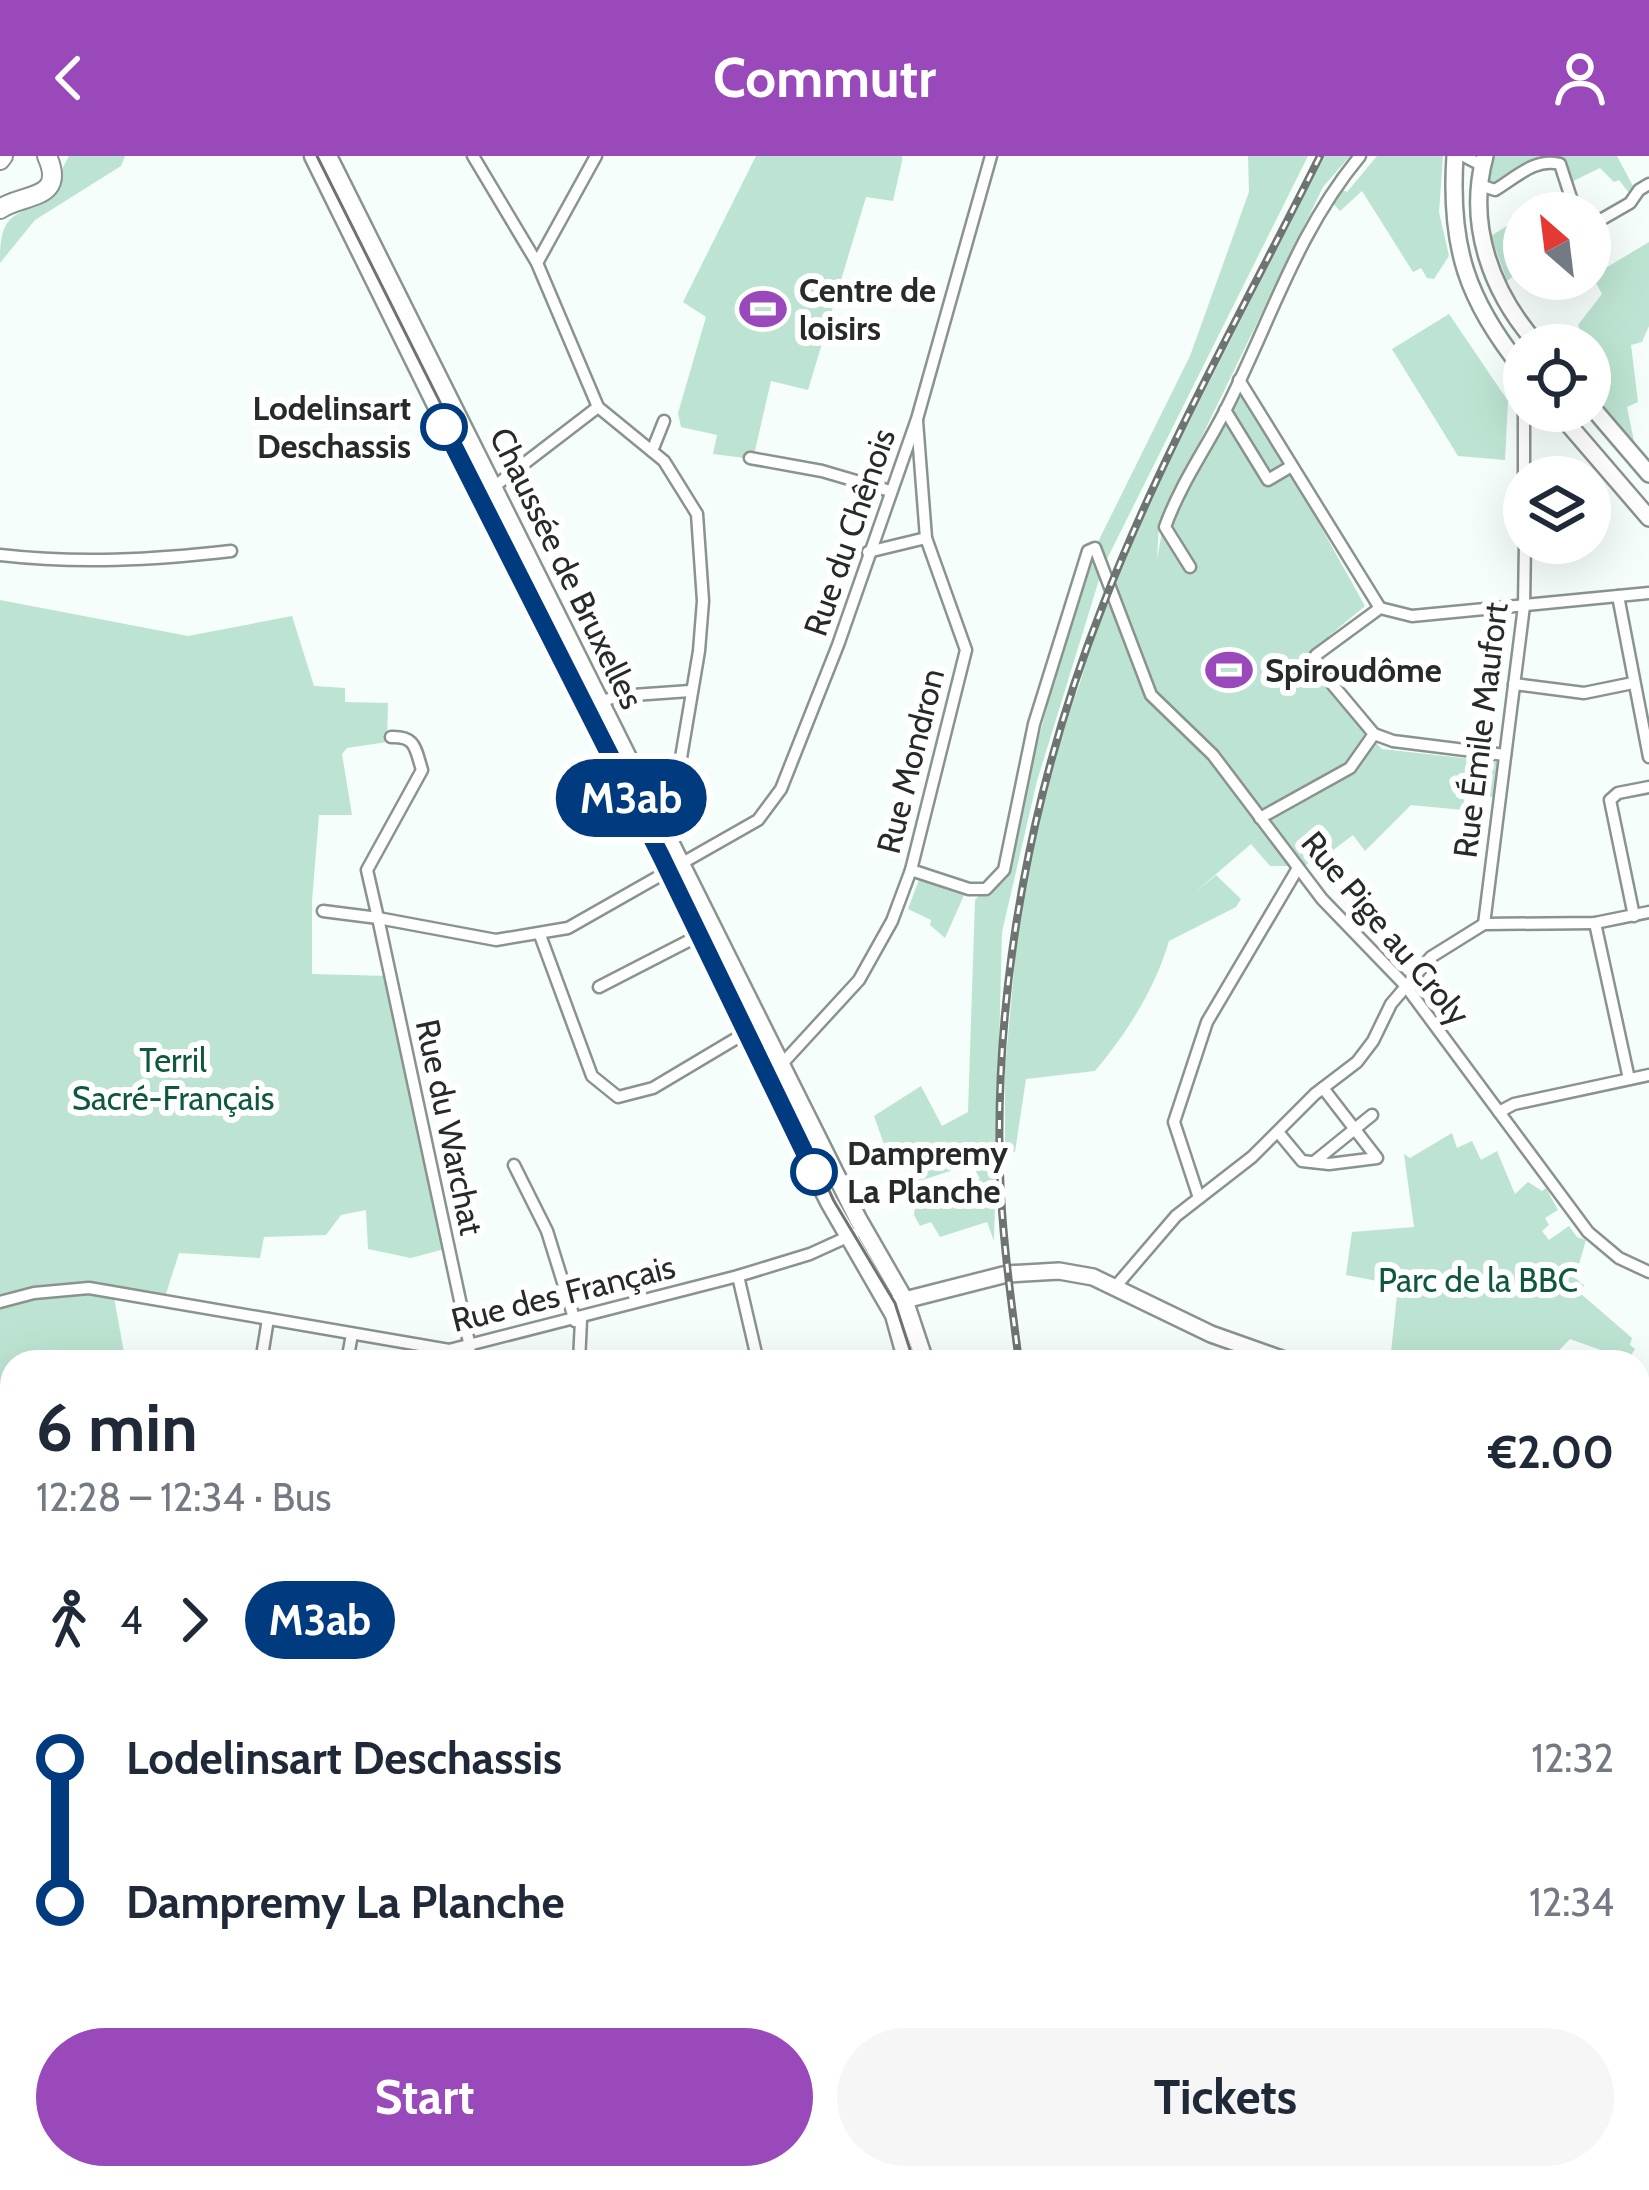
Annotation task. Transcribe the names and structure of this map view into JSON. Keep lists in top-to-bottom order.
{
  "streets": {
    "main road": ["Chaussée de Bruxelles"],
    "street": [
      "Rue du Chênois",
      "Rue Émile Maufort",
      "Rue Mondron",
      "Rue Pige au Croly",
      "Rue du Warchat",
      "Rue des Français"
    ]
  },
  "crossings": [
    ["Rue du Chênois", "Chaussée de Bruxelles"],
    ["Rue du Chênois", "Rue Mondron"],
    ["Chaussée de Bruxelles", "Rue Mondron"],
    ["Chaussée de Bruxelles", "Rue des Français"],
    ["Rue Mondron", "Rue Pige au Croly"],
    ["Rue du Warchat", "Rue des Français"]
  ],
  "parks": ["Terril Sacré-Français", "Parc de la BBC"],
  "places": {
    "sports": ["Centre de loisirs", "Spiroudôme"],
    "other": ["Lodelinsart Deschassis", "Dampremy La Planche"]
  },
  "lines": ["bus line M3ab"],
  "north": "top left",
  "page": {
    "header": "Commutr",
    "on_map": "M3ab",
    "heading": ["6 min", "12:28 – 12:34 · Bus", "€2.00"],
    "legs": ["4", "M3ab"],
    "list": [
      {
        "name": "Lodelinsart Deschassis",
        "value": "12:32"
      },
      {
        "name": "Dampremy La Planche",
        "value": "12:34"
      }
    ],
    "buttons": ["Start", "Tickets"]
  }
}
